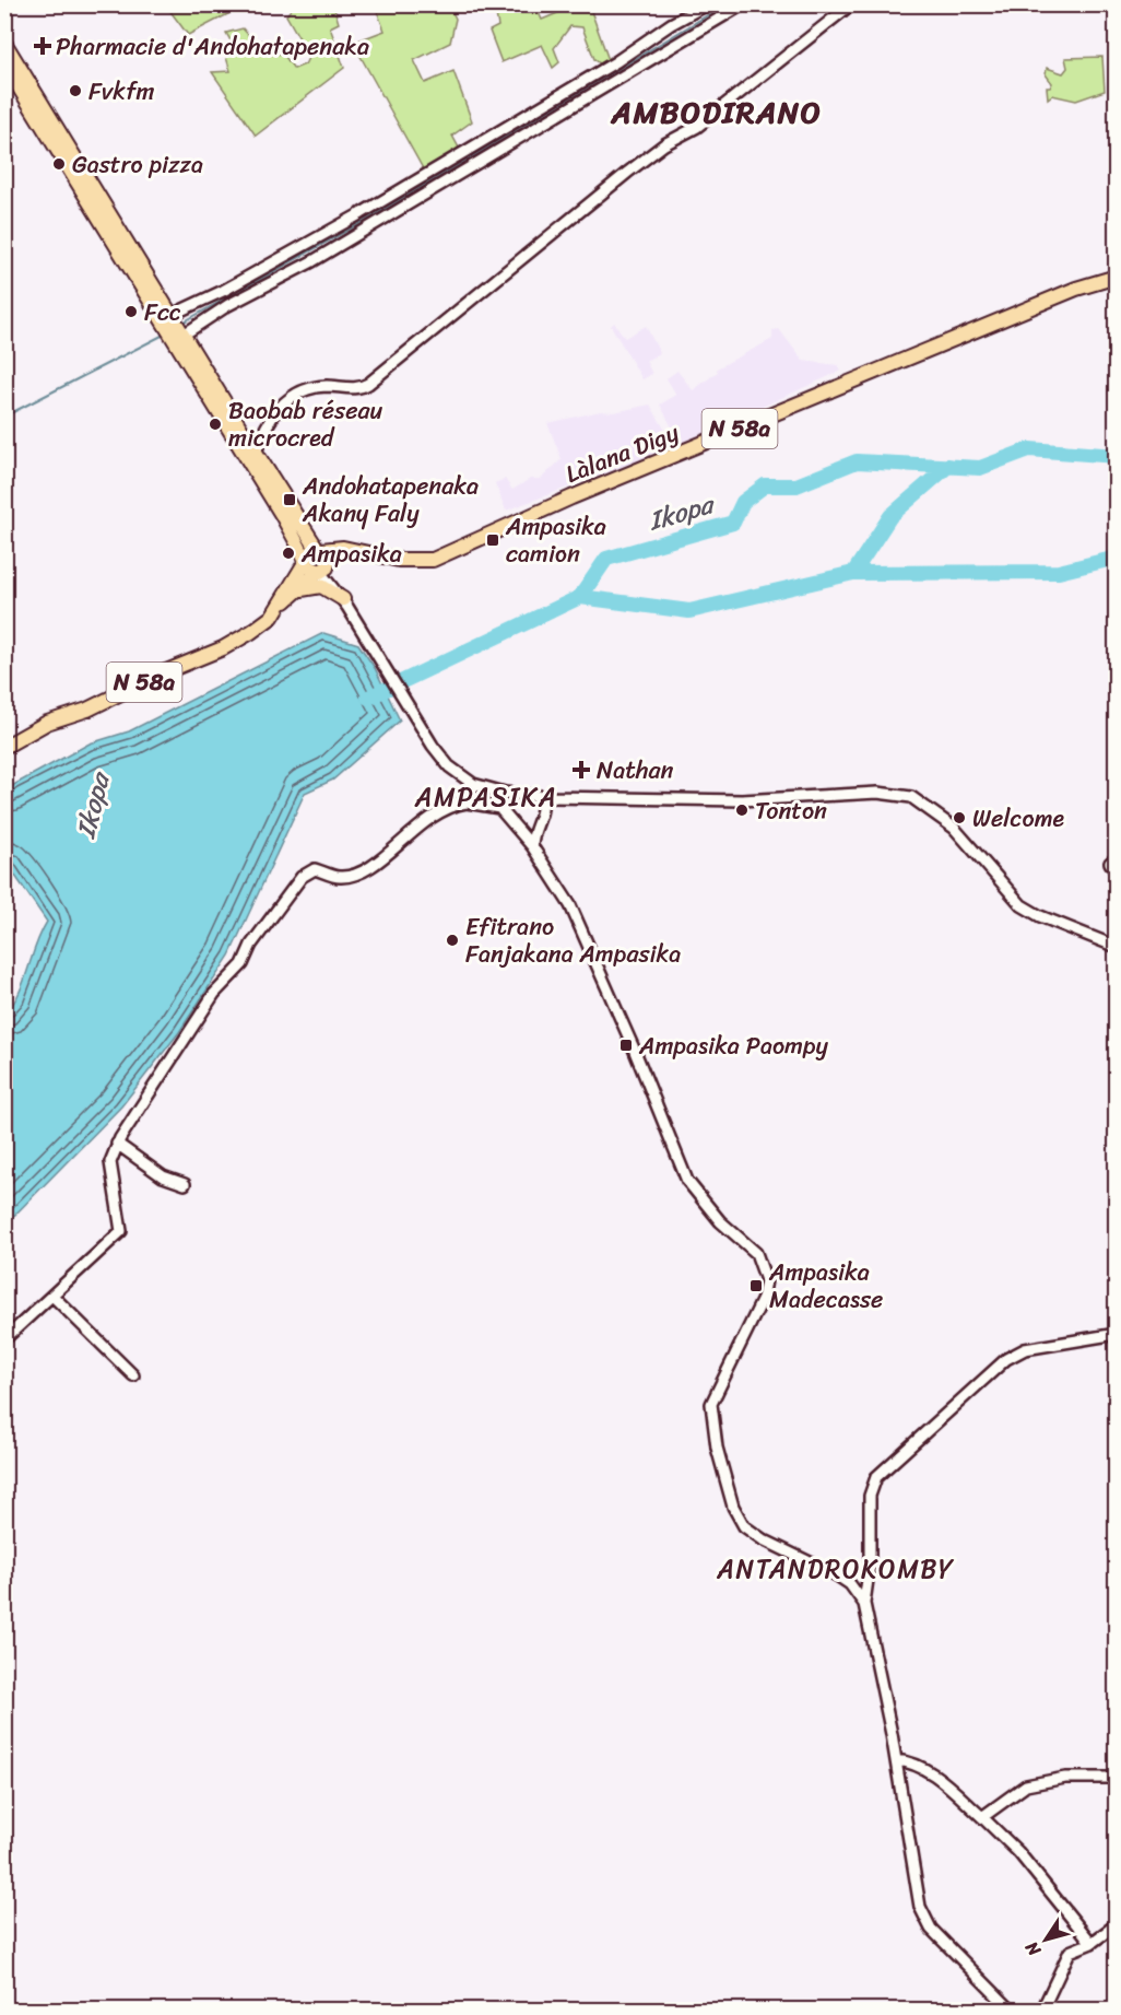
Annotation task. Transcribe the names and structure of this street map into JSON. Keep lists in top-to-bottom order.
{
  "streets": {
    "main road": ["N 58a", "Làlana Digy"]
  },
  "crossings": [
    ["N 58a", "Làlana Digy"]
  ],
  "districts": ["AMBODIRANO", "AMPASIKA", "ANTANDROKOMBY"],
  "water": ["Ikopa"],
  "places": {
    "health": ["Pharmacie d'Andohatapenaka", "Nathan"],
    "other": [
      "Fvkfm",
      "Gastro pizza",
      "Fcc",
      "Baobab réseau microcred",
      "Ampasika",
      "Tonton",
      "Welcome",
      "Efitrano Fanjakana Ampasika"
    ],
    "transit": [
      "Andohatapenaka Akany Faly",
      "Ampasika camion",
      "Ampasika Paompy",
      "Ampasika Madecasse"
    ]
  },
  "north": "bottom left"
}
